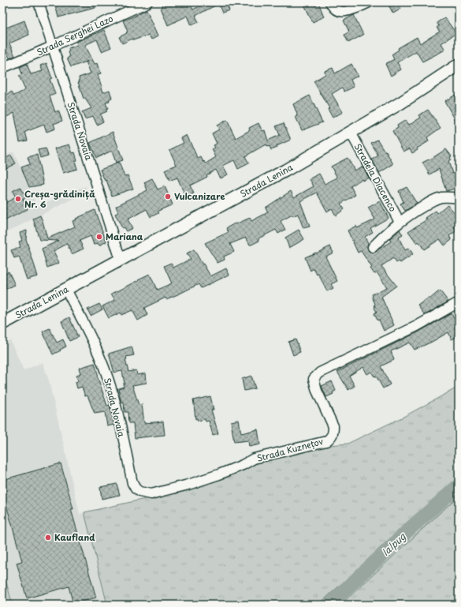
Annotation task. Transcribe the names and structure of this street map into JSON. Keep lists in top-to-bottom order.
{
  "streets": {
    "main road": ["Strada Lenina"],
    "street": [
      "Strada Serghei Lazo",
      "Strada Novaia",
      "Stradela Diacenco",
      "Strada Kuznețov"
    ]
  },
  "crossings": [
    ["Strada Serghei Lazo", "Strada Novaia"],
    ["Strada Novaia", "Strada Lenina"],
    ["Strada Novaia", "Strada Kuznețov"],
    ["Stradela Diacenco", "Strada Lenina"]
  ],
  "water": ["Ialpug"],
  "places": [
    "Vulcanizare",
    "Creșa-grădiniță Nr. 6",
    "Mariana",
    "Kaufland"
  ]
}
